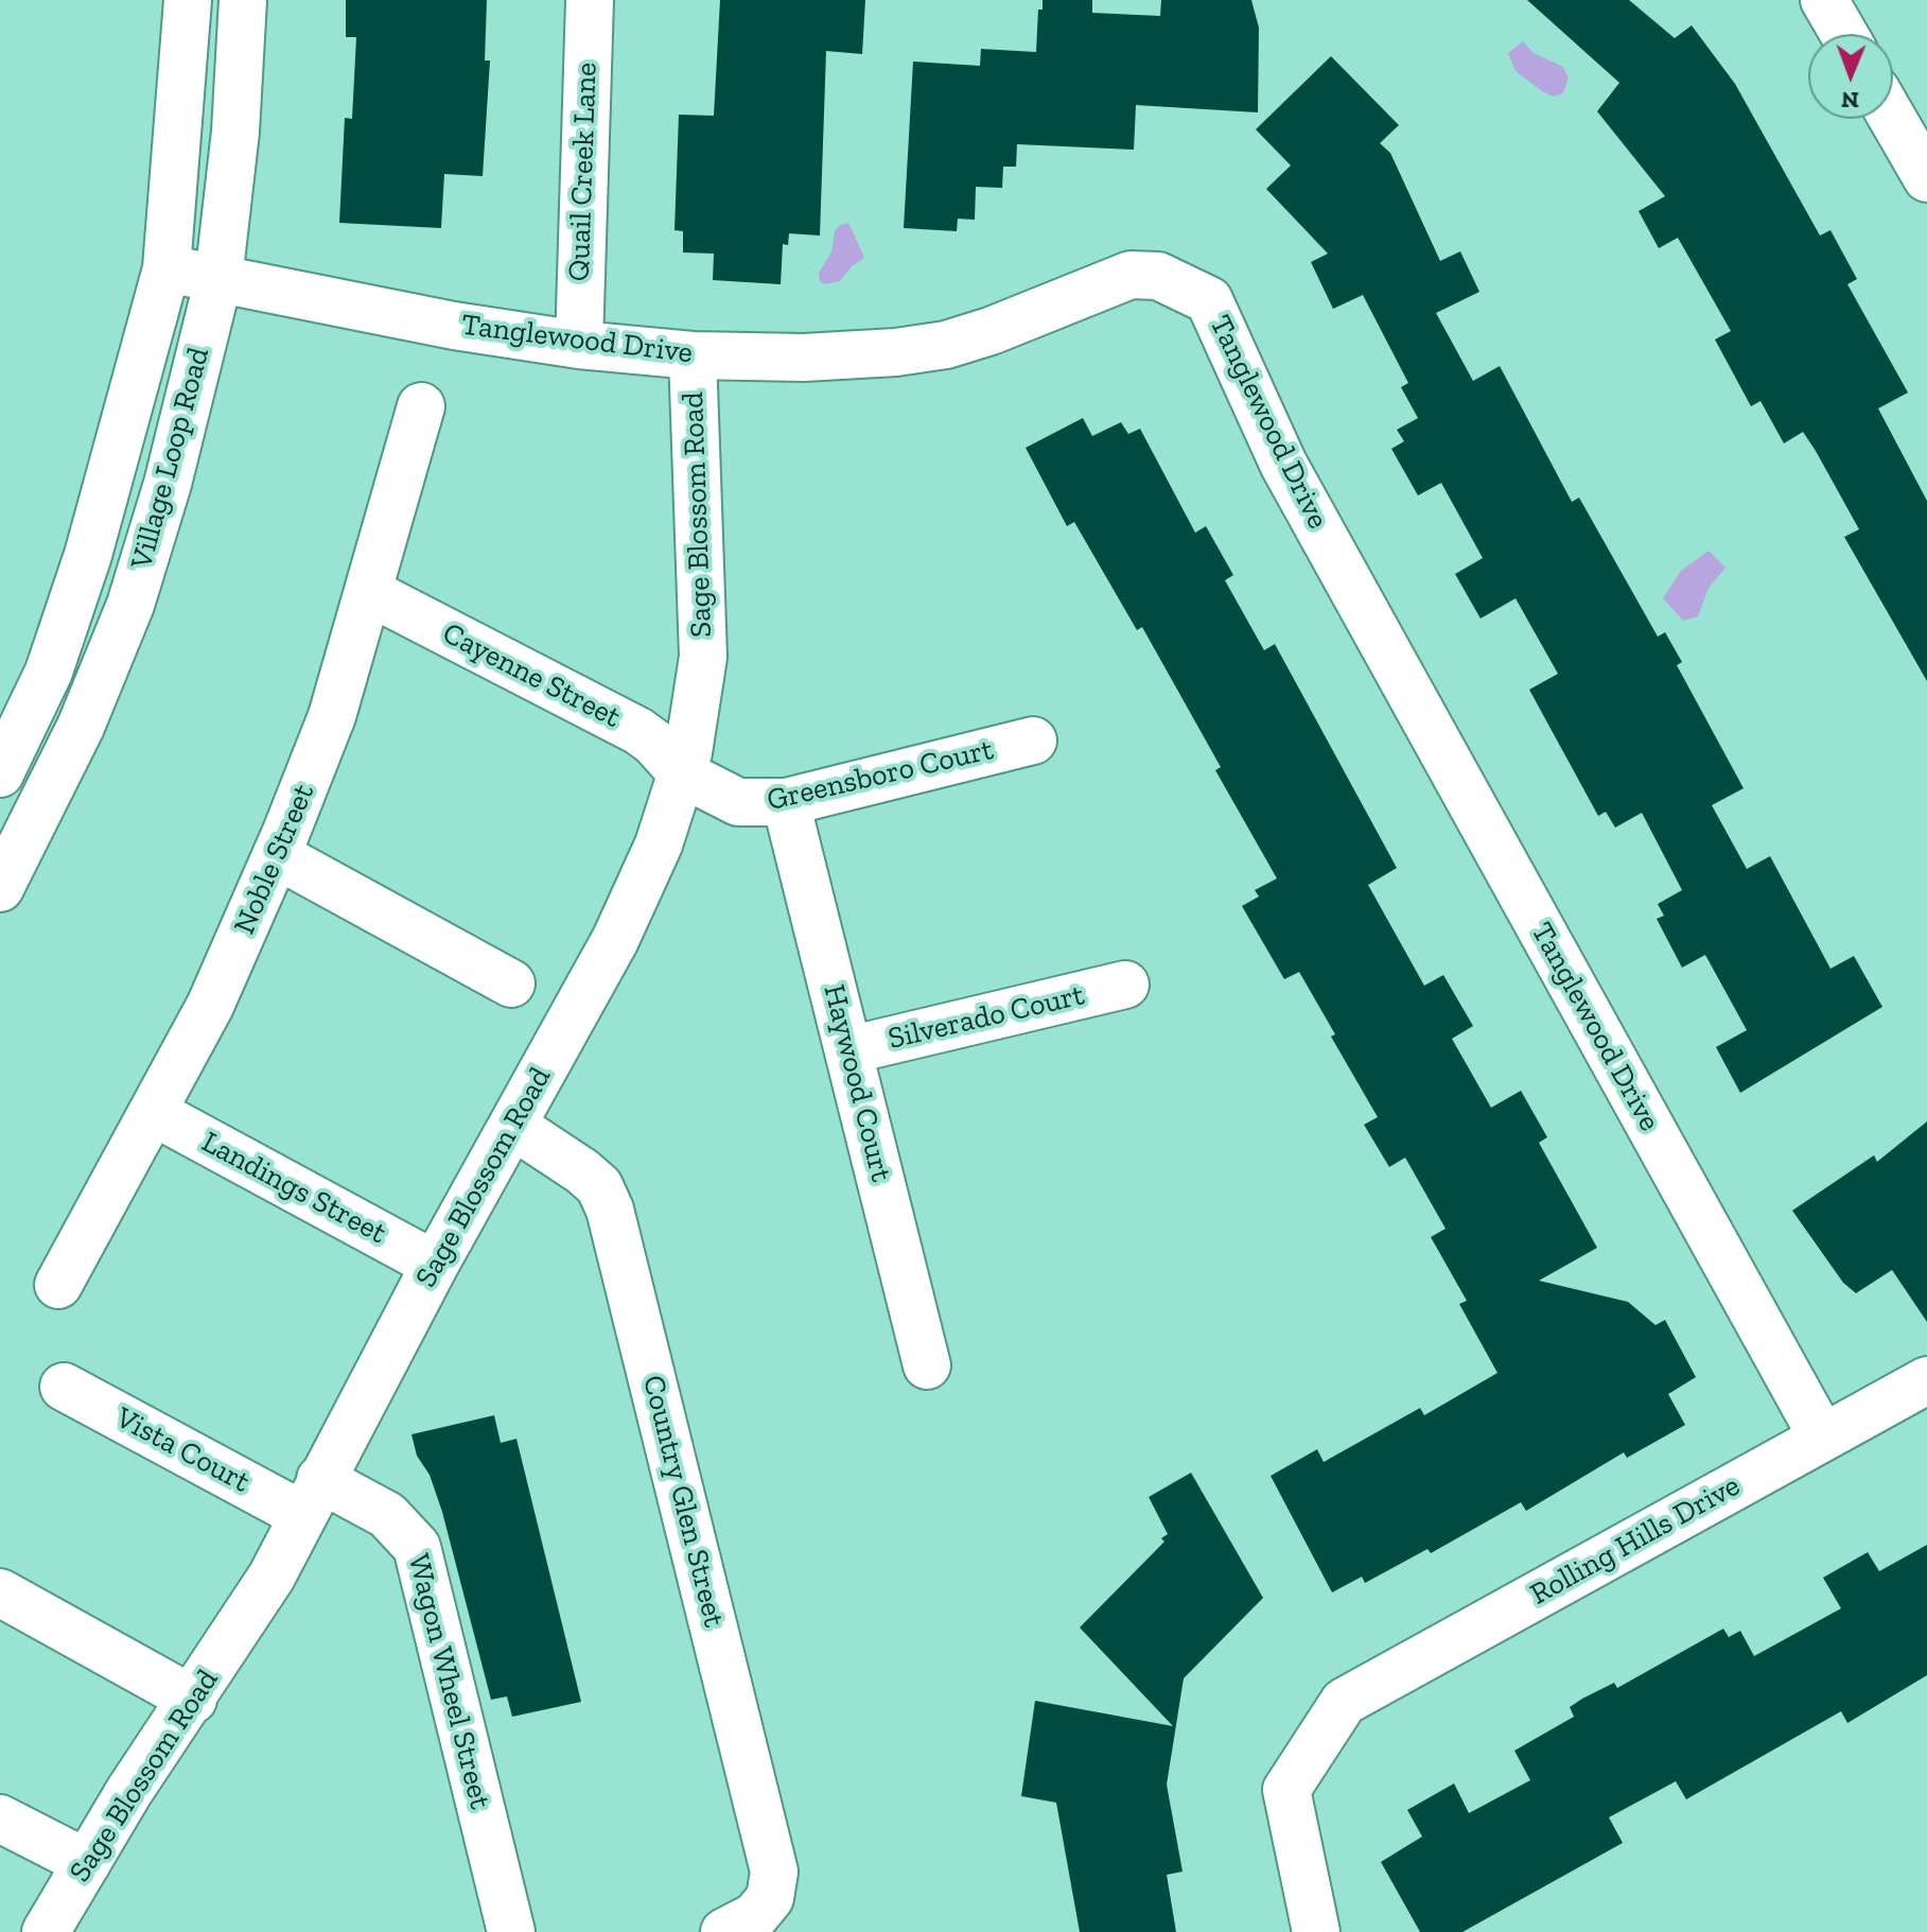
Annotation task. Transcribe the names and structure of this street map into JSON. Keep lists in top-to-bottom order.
{
  "streets": {
    "street": [
      "Quail Creek Lane",
      "Tanglewood Drive",
      "Village Loop Road",
      "Sage Blossom Road",
      "Cayenne Street",
      "Greensboro Court",
      "Noble Street",
      "Silverado Court",
      "Haywood Court",
      "Landings Street",
      "Vista Court",
      "Country Glen Street",
      "Rolling Hills Drive",
      "Wagon Wheel Street"
    ]
  },
  "crossings": [
    ["Quail Creek Lane", "Tanglewood Drive"],
    ["Tanglewood Drive", "Village Loop Road"],
    ["Tanglewood Drive", "Sage Blossom Road"],
    ["Tanglewood Drive", "Rolling Hills Drive"],
    ["Sage Blossom Road", "Cayenne Street"],
    ["Sage Blossom Road", "Greensboro Court"],
    ["Sage Blossom Road", "Landings Street"],
    ["Sage Blossom Road", "Vista Court"],
    ["Sage Blossom Road", "Country Glen Street"],
    ["Sage Blossom Road", "Wagon Wheel Street"],
    ["Cayenne Street", "Greensboro Court"],
    ["Cayenne Street", "Noble Street"],
    ["Greensboro Court", "Haywood Court"],
    ["Noble Street", "Landings Street"],
    ["Silverado Court", "Haywood Court"],
    ["Vista Court", "Wagon Wheel Street"]
  ],
  "north": "bottom"
}
